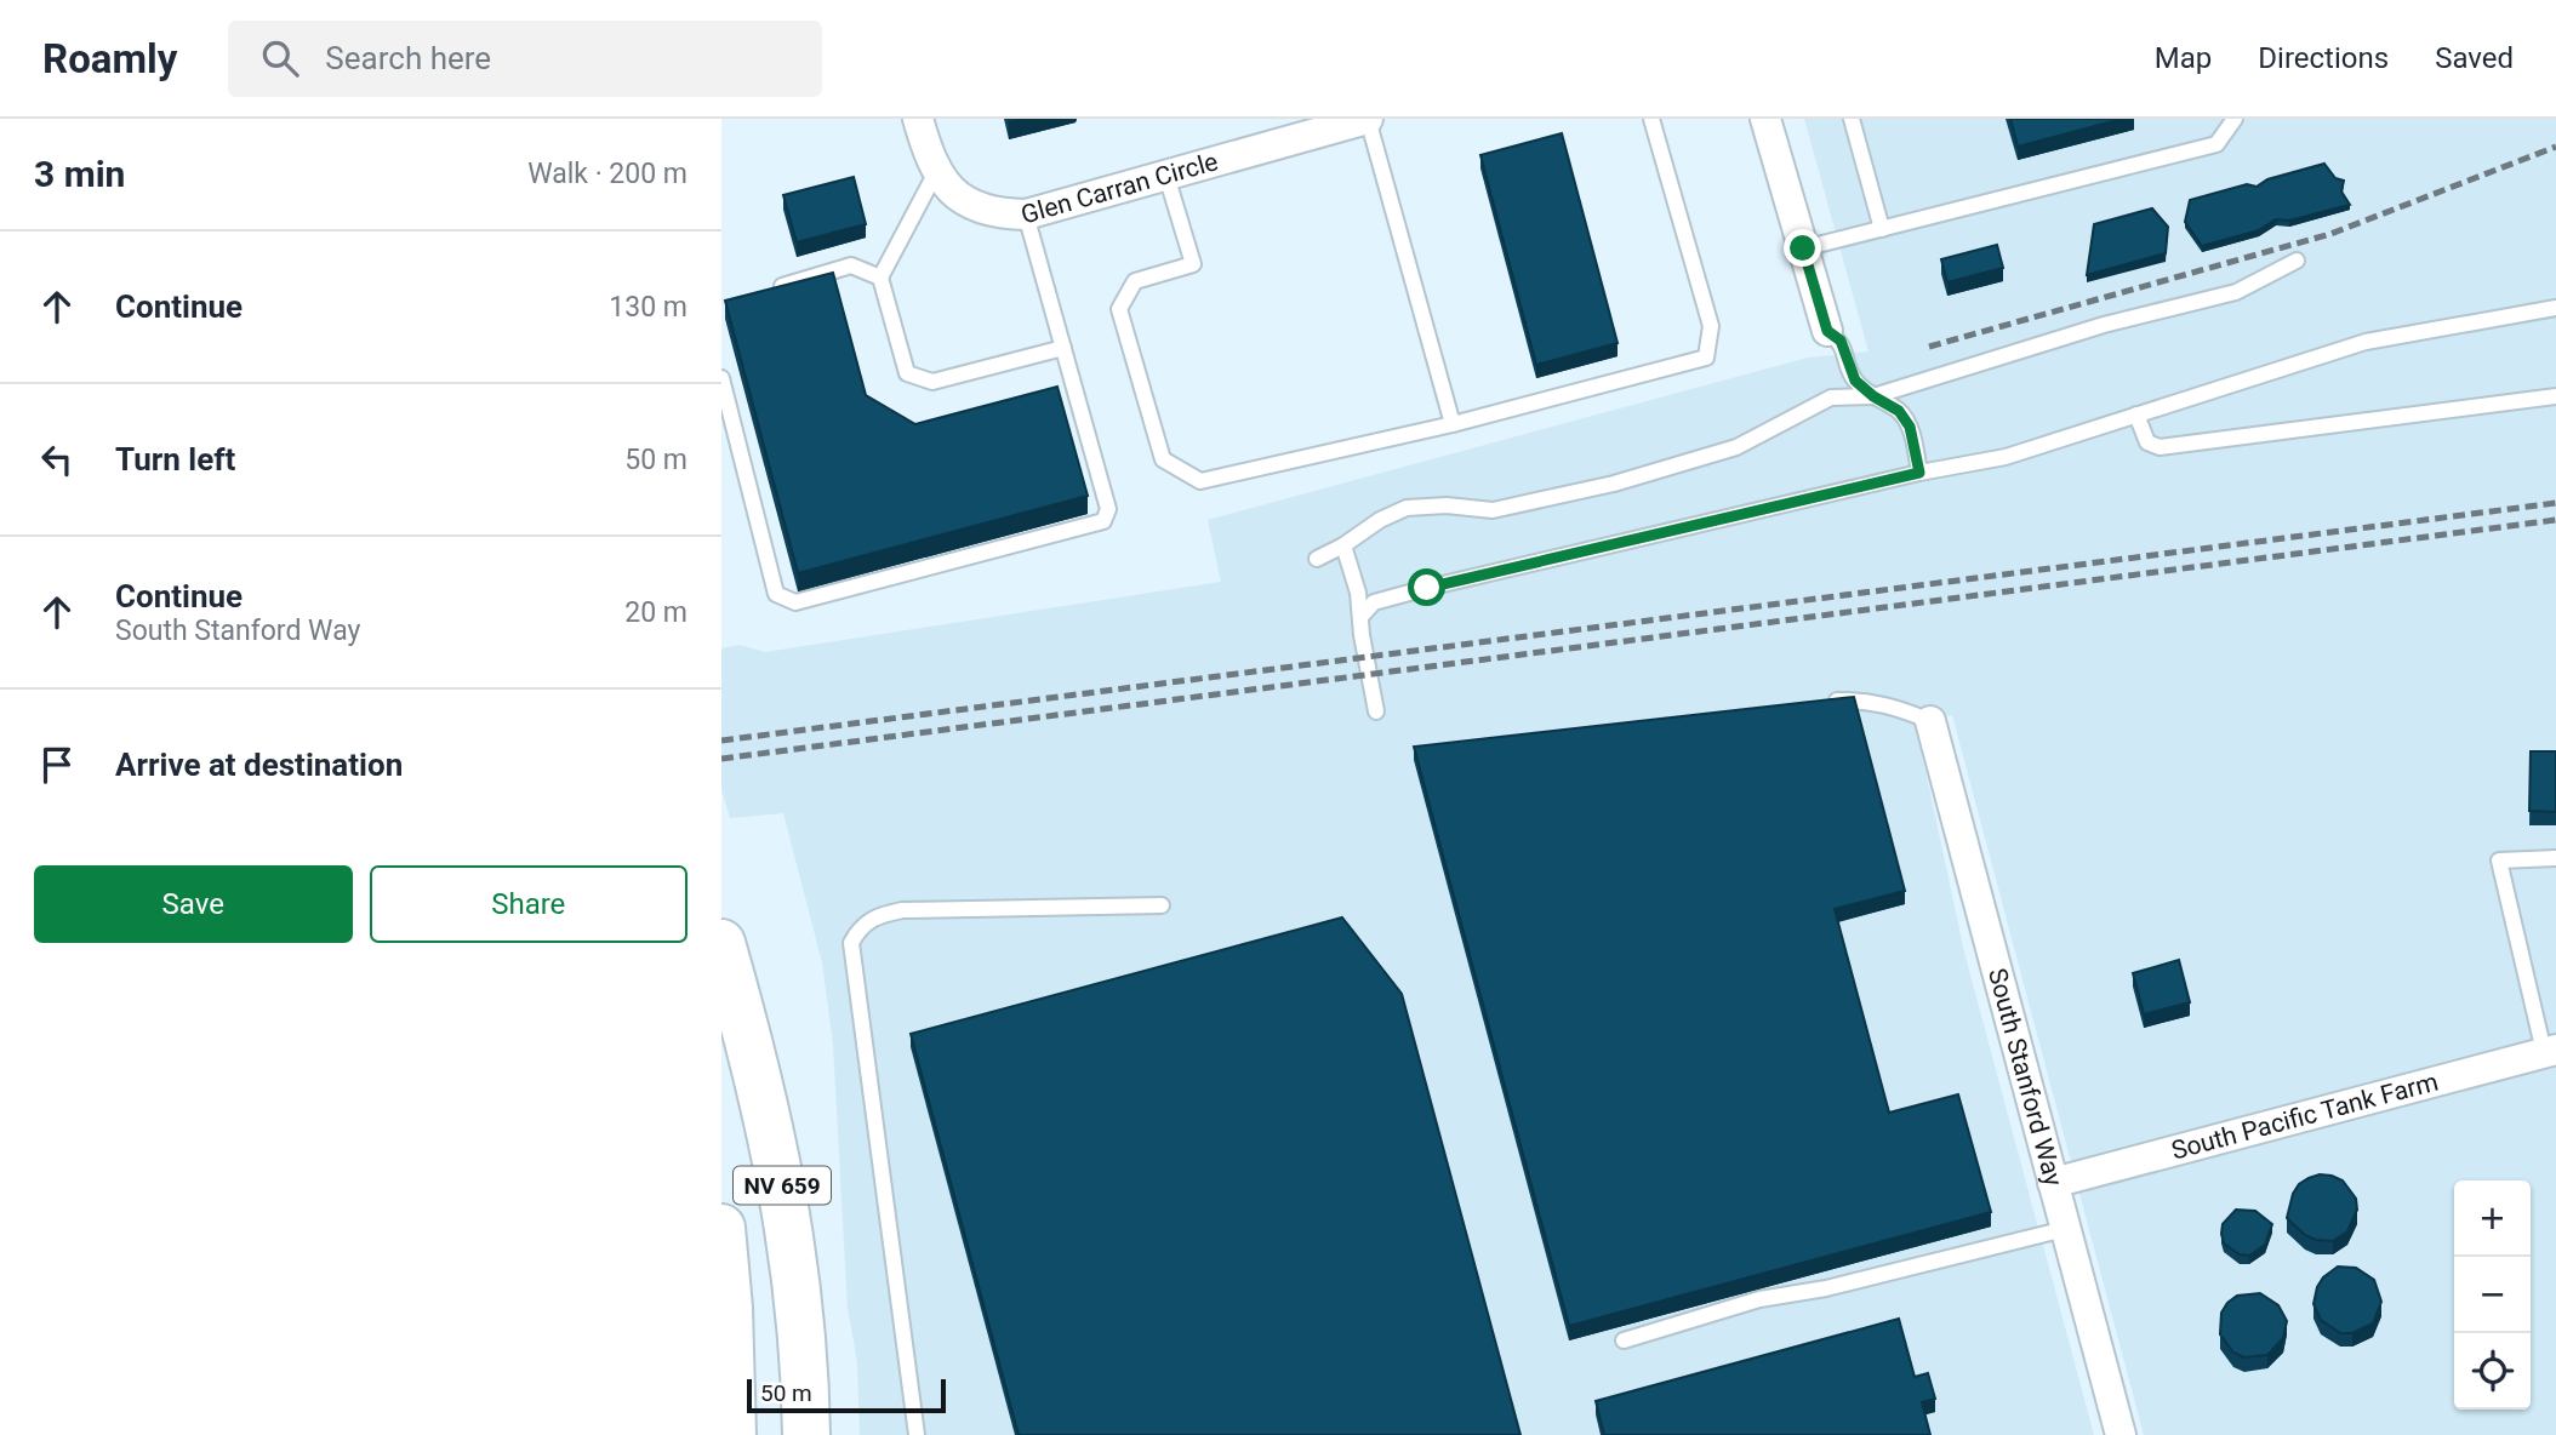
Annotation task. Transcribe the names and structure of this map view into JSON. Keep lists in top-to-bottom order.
{
  "streets": {
    "main road": ["NV 659"],
    "street": ["Glen Carran Circle", "South Stanford Way", "South Pacific Tank Farm"]
  },
  "crossings": [
    ["South Stanford Way", "South Pacific Tank Farm"]
  ],
  "scale_bar": "50 m",
  "page": {
    "header": "Roamly",
    "search": "Search here",
    "nav": ["Map", "Directions", "Saved"],
    "heading": ["3 min", "Walk · 200 m"],
    "list": [
      ["Continue", "130 m"],
      ["Turn left", "50 m"],
      ["Continue", "South Stanford Way", "20 m"],
      "Arrive at destination"
    ],
    "buttons": ["Save", "Share"],
    "map_buttons": ["+", "−"],
    "scale": "50 m"
  }
}
